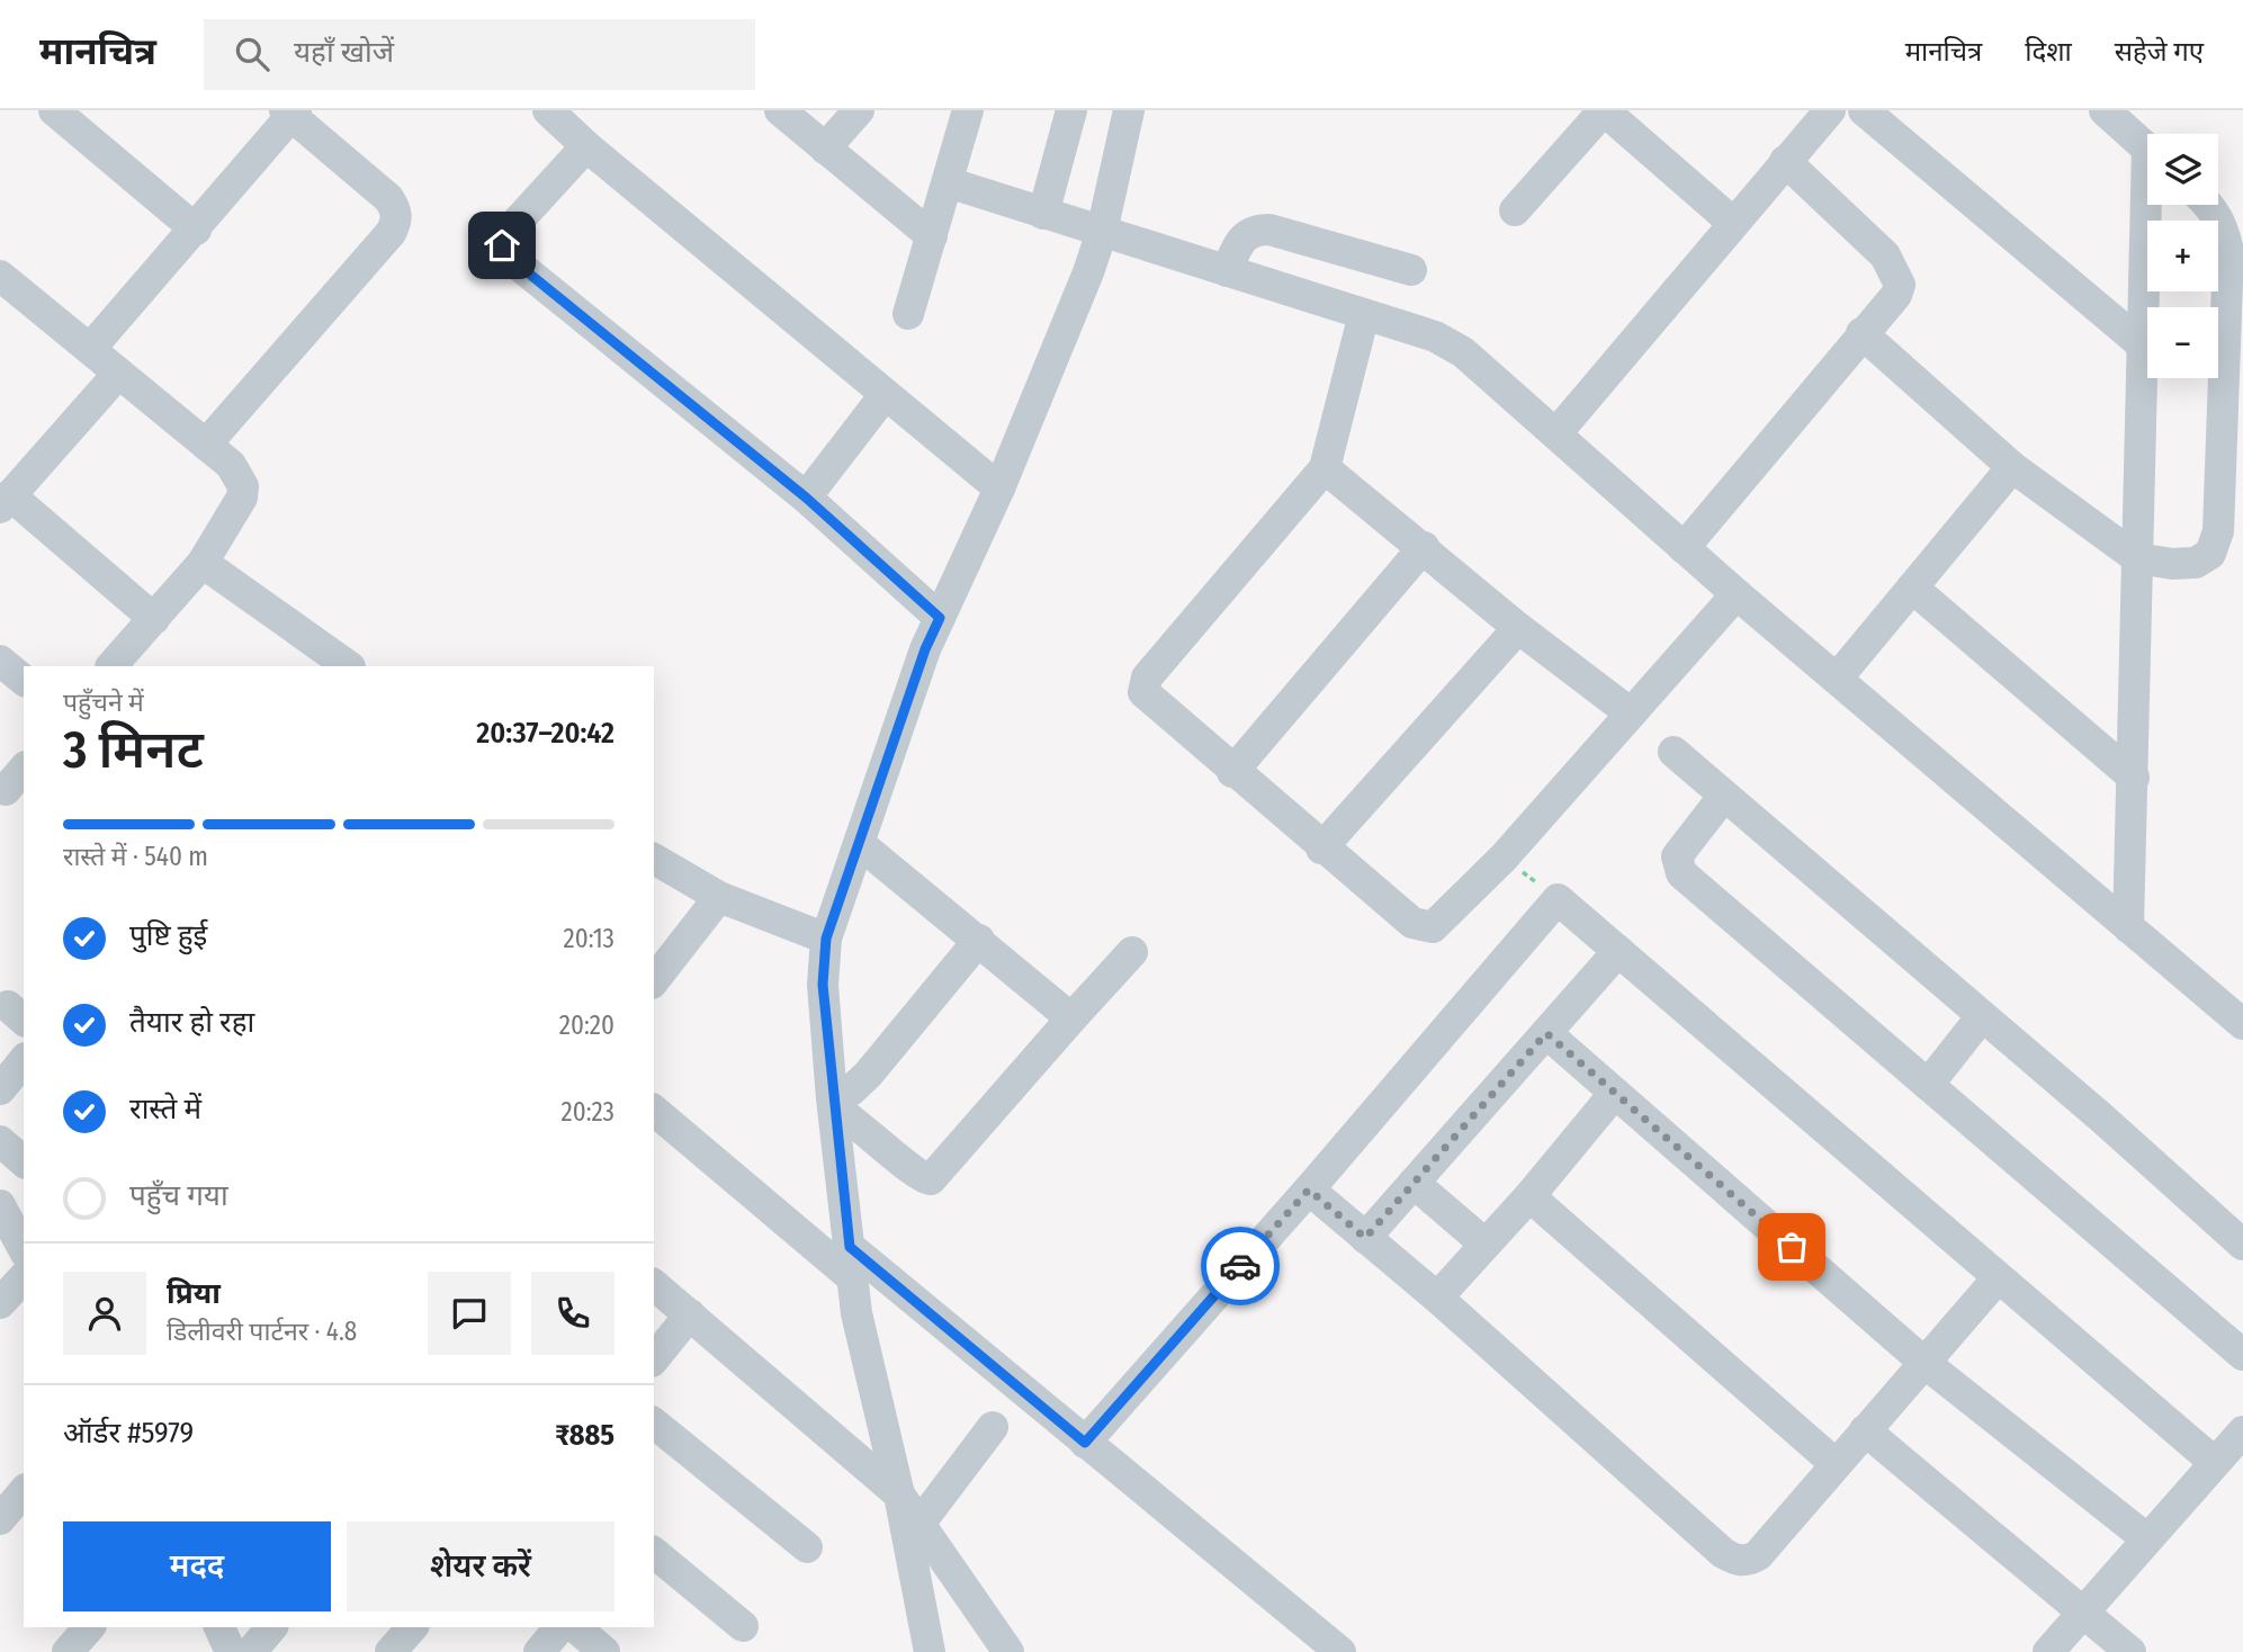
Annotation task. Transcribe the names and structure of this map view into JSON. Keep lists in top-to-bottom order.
{
  "page": {
    "header": "मानचित्र",
    "search": "यहाँ खोजें",
    "nav": ["मानचित्र", "दिशा", "सहेजे गए"],
    "map_buttons": ["+", "−"],
    "heading": ["3 मिनट", "पहुँचने में", "20:37–20:42"],
    "panel": [
      "प्रिया",
      "डिलीवरी पार्टनर · 4.8",
      "ऑर्डर #5979",
      "₹885"
    ],
    "bar": "रास्ते में · 540 m",
    "list": [
      ["पुष्टि हुई", "20:13"],
      ["तैयार हो रहा", "20:20"],
      ["रास्ते में", "20:23"],
      "पहुँच गया"
    ],
    "buttons": ["मदद", "शेयर करें"]
  }
}
